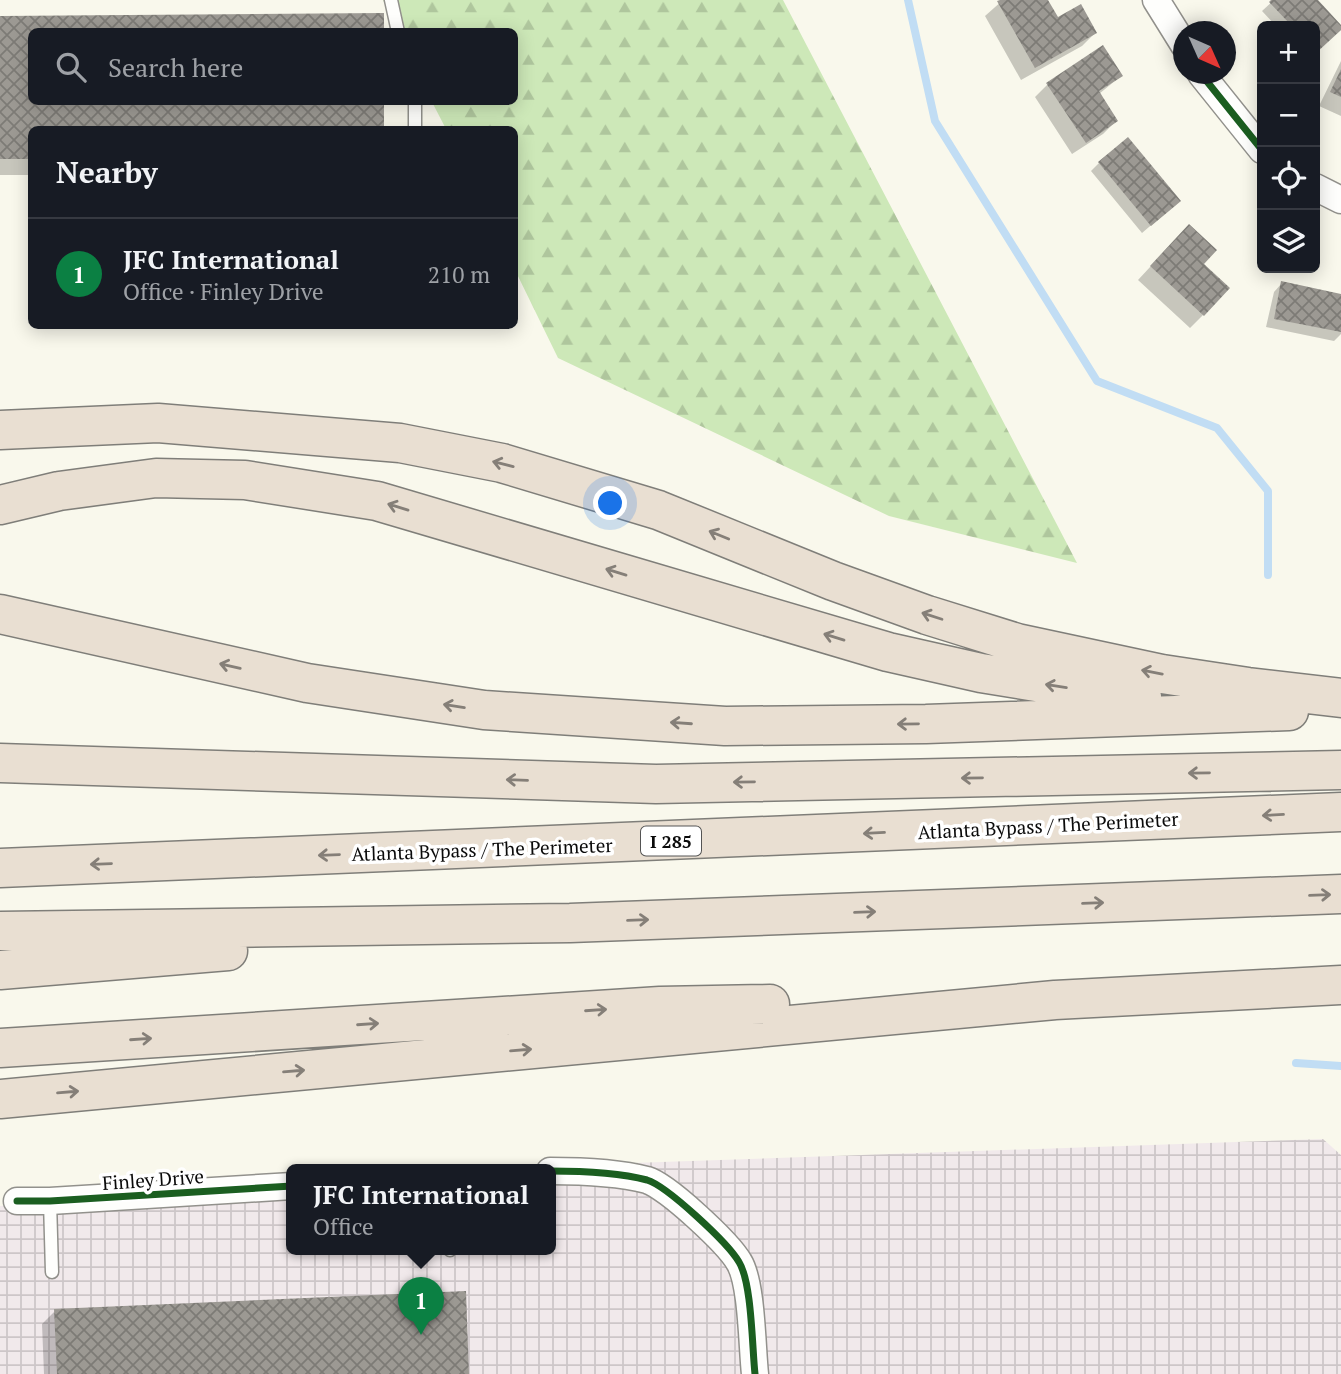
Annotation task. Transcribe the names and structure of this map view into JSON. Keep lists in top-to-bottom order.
{
  "streets": {
    "highway": ["Atlanta Bypass / The Perimeter", "I 285"],
    "street": ["Finley Drive"]
  },
  "north": "bottom right",
  "page": {
    "map_buttons": ["+", "−"],
    "search": "Search here",
    "heading": "Nearby",
    "list": [
      {
        "mark": "1",
        "name": "JFC International",
        "note": "Office · Finley Drive",
        "value": "210 m"
      }
    ],
    "popup": ["JFC International", "Office"],
    "pins": "1"
  }
}
